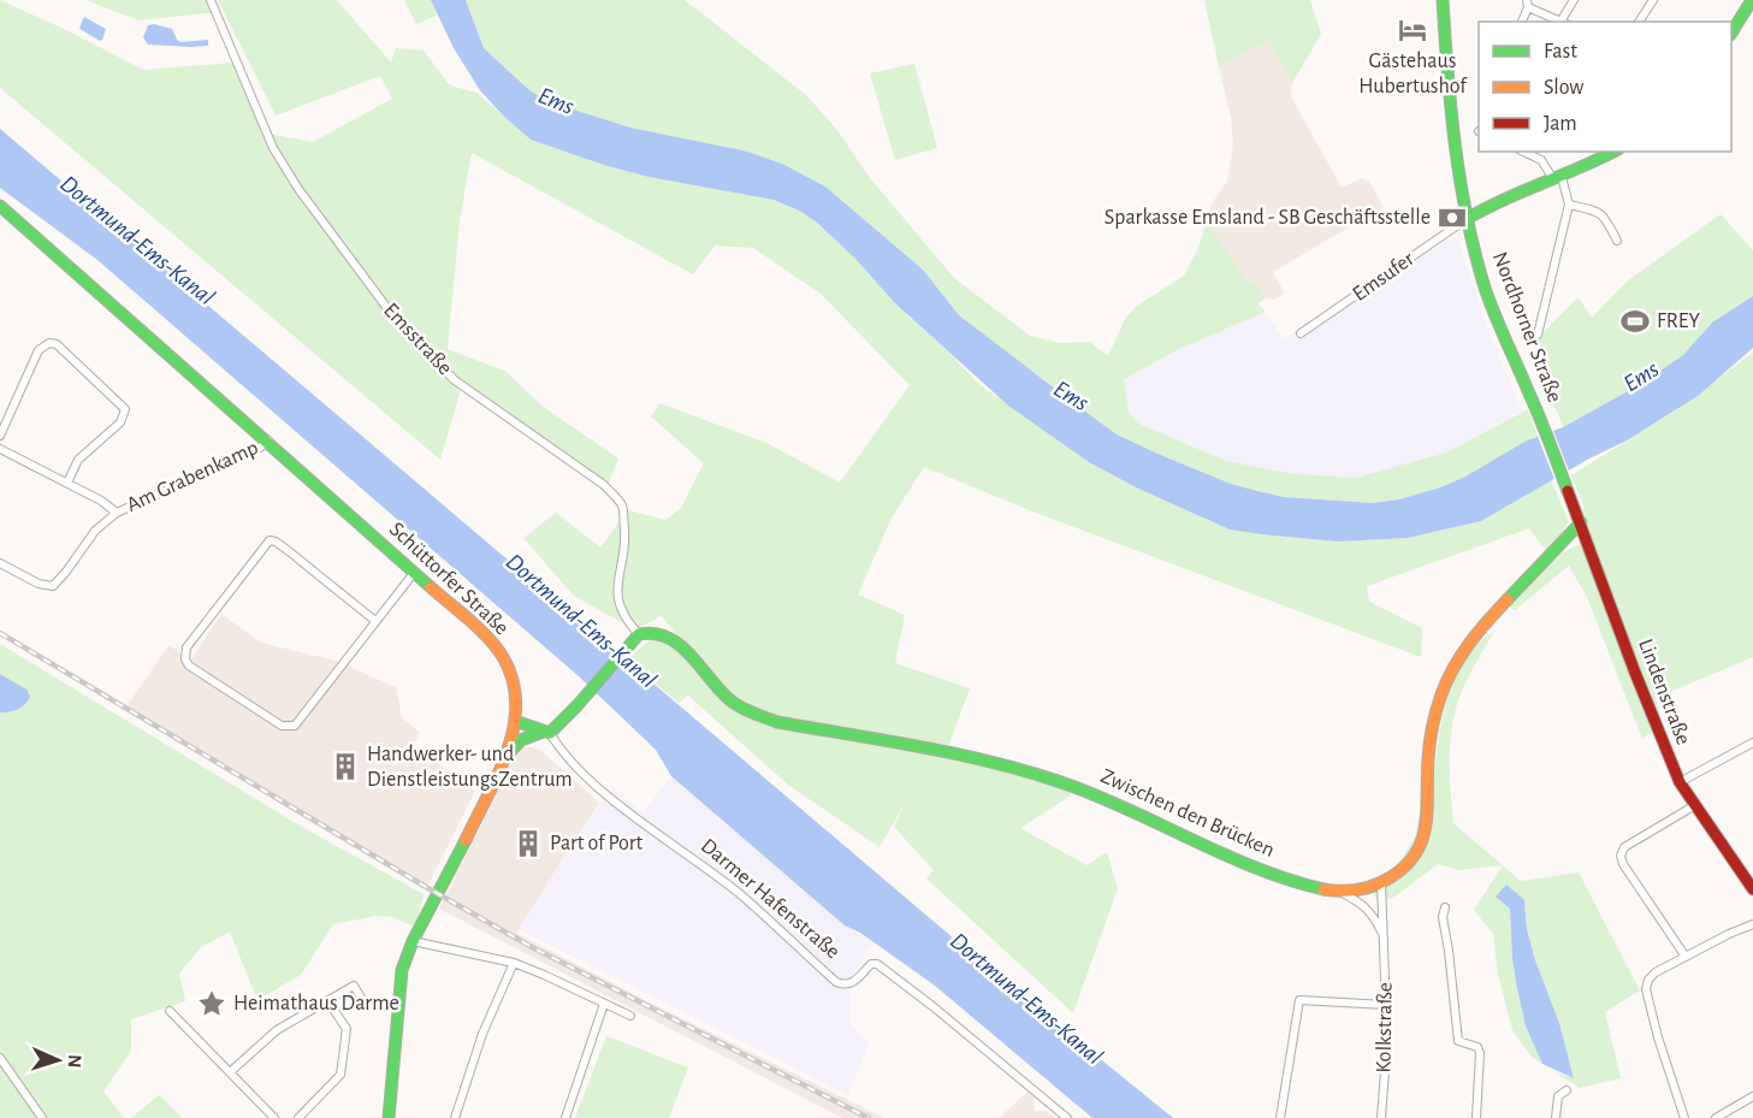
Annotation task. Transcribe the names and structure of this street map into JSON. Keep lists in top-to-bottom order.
{
  "streets": {
    "main road": [
      "Nordhorner Straße",
      "Schüttorfer Straße",
      "Lindenstraße",
      "Zwischen den Brücken"
    ],
    "street": [
      "Emsufer",
      "Emsstraße",
      "Am Grabenkamp",
      "Darmer Hafenstraße",
      "Kolkstraße"
    ]
  },
  "crossings": [
    ["Emsufer", "Nordhorner Straße"],
    ["Nordhorner Straße", "Lindenstraße"],
    ["Emsstraße", "Zwischen den Brücken"],
    ["Am Grabenkamp", "Schüttorfer Straße"],
    ["Lindenstraße", "Zwischen den Brücken"],
    ["Zwischen den Brücken", "Kolkstraße"]
  ],
  "water": ["Ems", "Dortmund-Ems-Kanal"],
  "places": {
    "hotel": ["Gästehaus Hubertushof"],
    "bank": ["Sparkasse Emsland - SB Geschäftsstelle"],
    "sports": ["FREY"],
    "building": ["Handwerker- und DienstleistungsZentrum", "Part of Port"],
    "place": ["Heimathaus Darme"]
  },
  "legend": ["Fast", "Slow", "Jam"],
  "north": "right"
}
